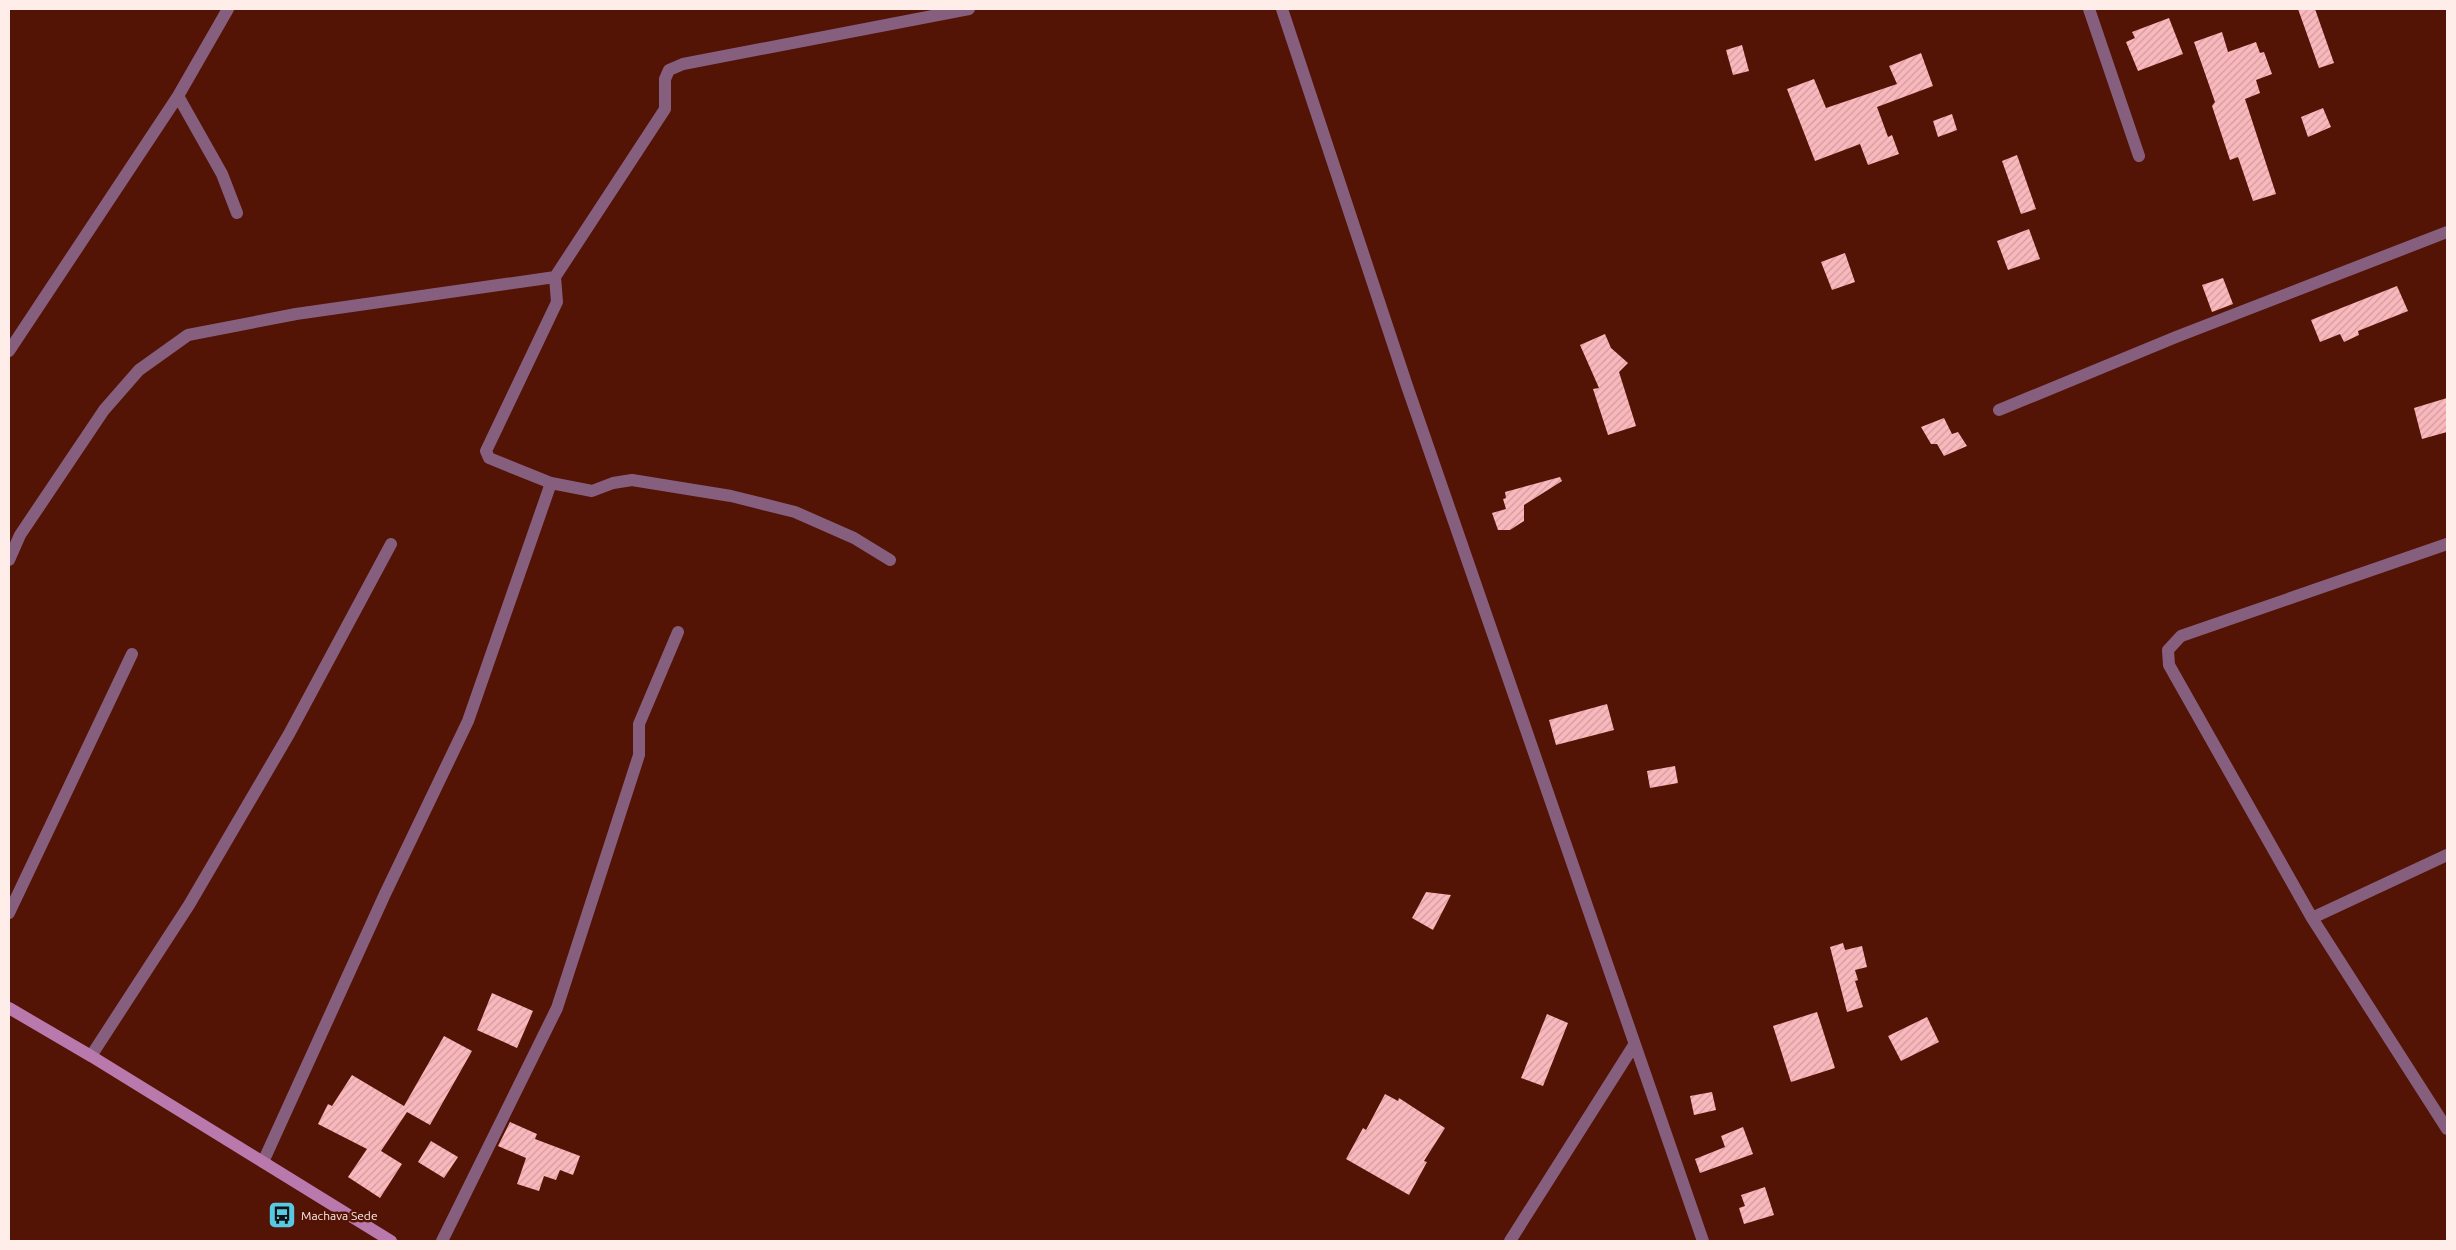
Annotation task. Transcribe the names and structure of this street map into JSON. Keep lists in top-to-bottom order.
{
  "places": {
    "bus stop": ["Machava Sede"]
  }
}
